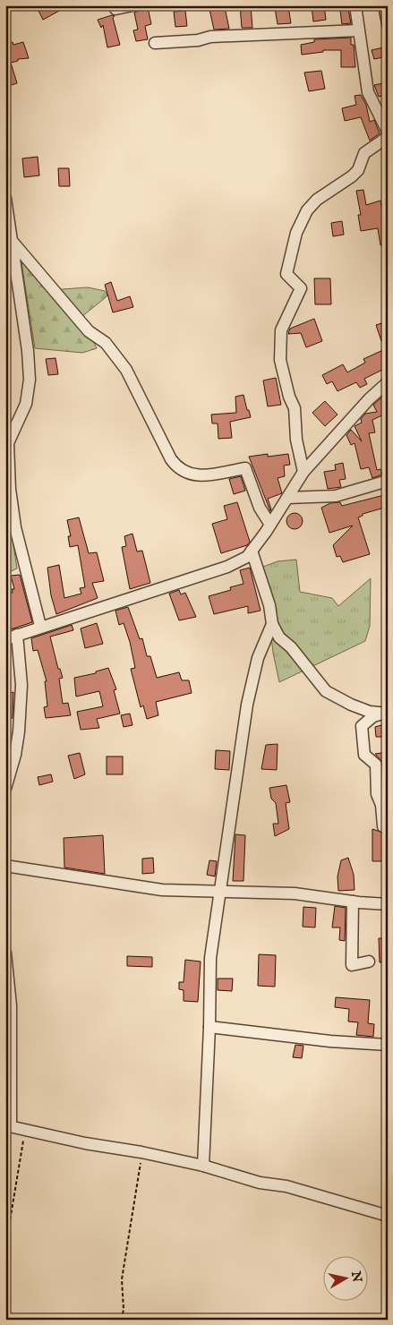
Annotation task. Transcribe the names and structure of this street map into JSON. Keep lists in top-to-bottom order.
{
  "north": "right"
}
